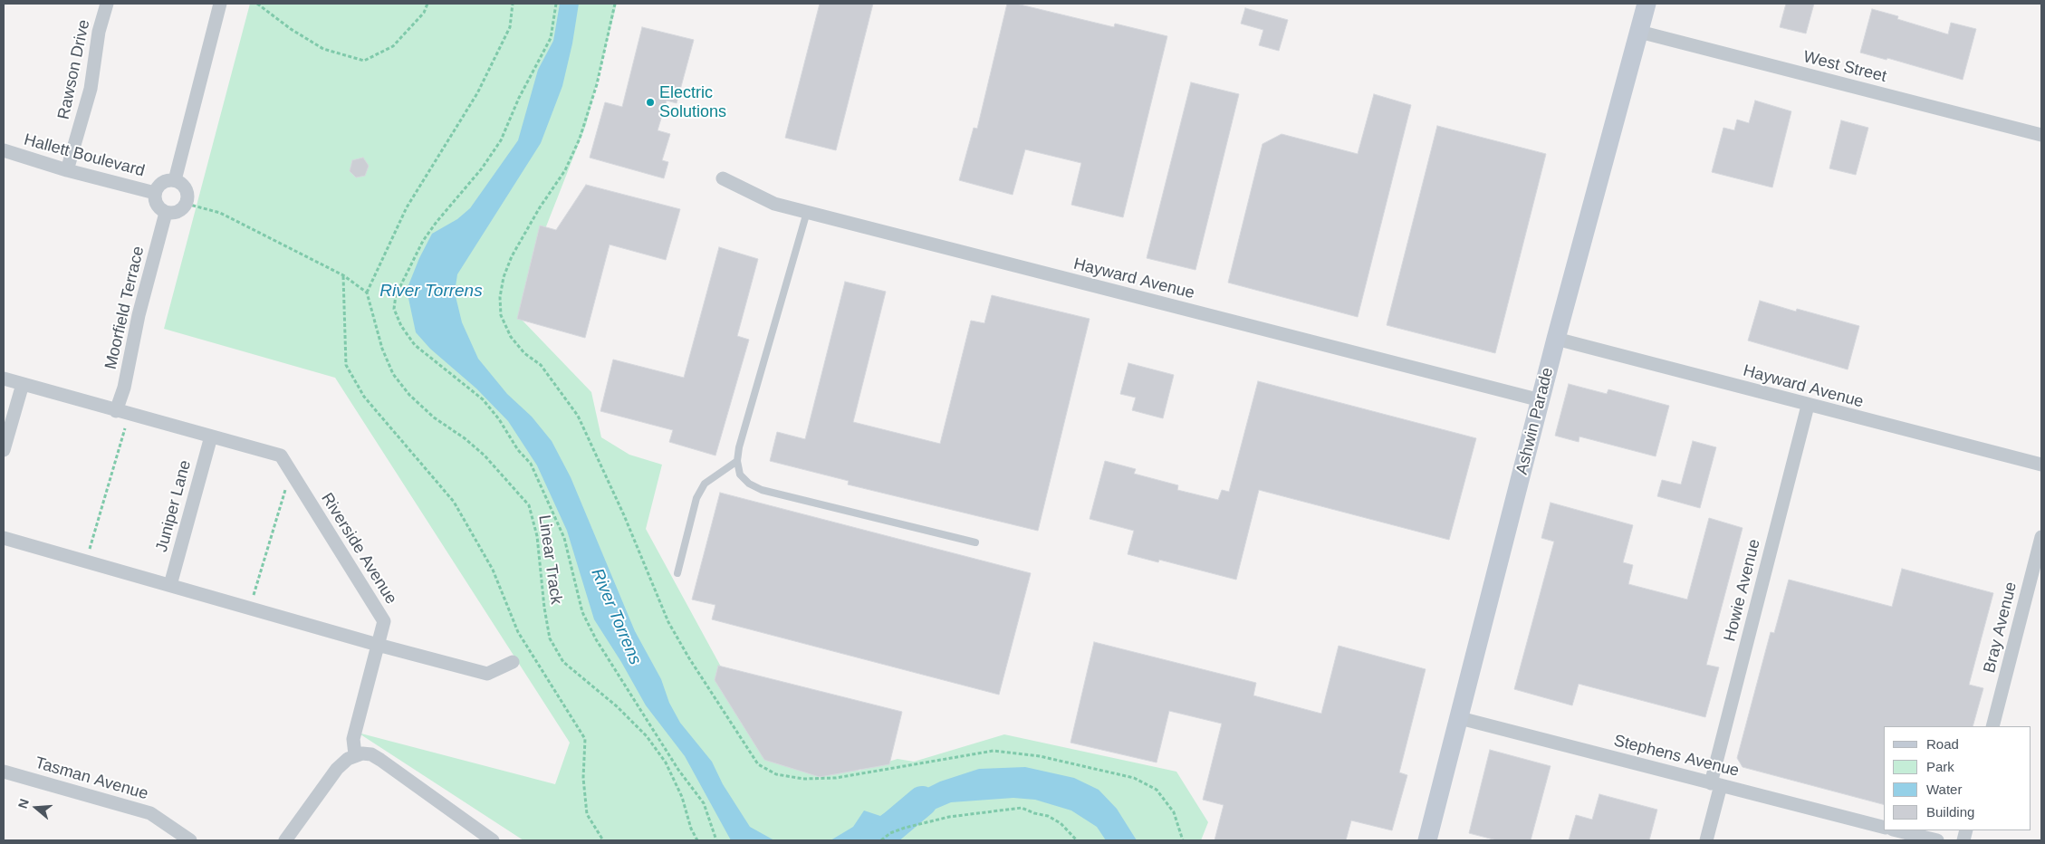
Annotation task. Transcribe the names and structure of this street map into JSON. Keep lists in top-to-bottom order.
{
  "streets": {
    "street": [
      "West Street",
      "Rawson Drive",
      "Hallett Boulevard",
      "Hayward Avenue",
      "Moorfield Terrace",
      "Ashwin Parade",
      "Juniper Lane",
      "Riverside Avenue",
      "Howie Avenue",
      "Bray Avenue",
      "Stephens Avenue",
      "Tasman Avenue"
    ],
    "path": ["Linear Track"]
  },
  "crossings": [
    ["West Street", "Ashwin Parade"],
    ["Rawson Drive", "Hallett Boulevard"],
    ["Hallett Boulevard", "Moorfield Terrace"],
    ["Hayward Avenue", "Ashwin Parade"],
    ["Hayward Avenue", "Howie Avenue"],
    ["Moorfield Terrace", "Riverside Avenue"],
    ["Ashwin Parade", "Stephens Avenue"],
    ["Juniper Lane", "Riverside Avenue"],
    ["Howie Avenue", "Stephens Avenue"]
  ],
  "water": ["River Torrens"],
  "places": ["Electric Solutions"],
  "legend": [
    "Road",
    "Park",
    "Water",
    "Building"
  ],
  "north": "left"
}
